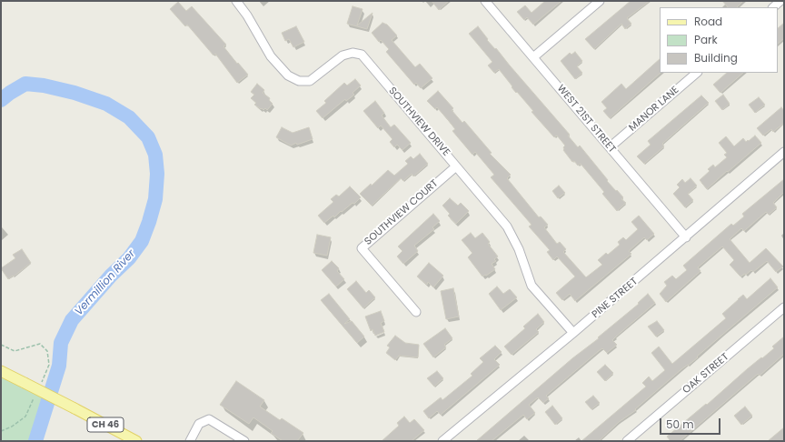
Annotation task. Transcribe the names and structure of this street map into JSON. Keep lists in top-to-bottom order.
{
  "streets": {
    "main road": ["CH 46"],
    "street": [
      "MANOR LANE",
      "WEST 21ST STREET",
      "SOUTHVIEW DRIVE",
      "SOUTHVIEW COURT",
      "PINE STREET",
      "OAK STREET"
    ]
  },
  "crossings": [
    ["MANOR LANE", "WEST 21ST STREET"],
    ["WEST 21ST STREET", "PINE STREET"],
    ["SOUTHVIEW DRIVE", "SOUTHVIEW COURT"],
    ["SOUTHVIEW DRIVE", "PINE STREET"]
  ],
  "water": ["Vermillion River"],
  "legend": ["Road", "Park", "Building"],
  "scale_bar": "50 m"
}
